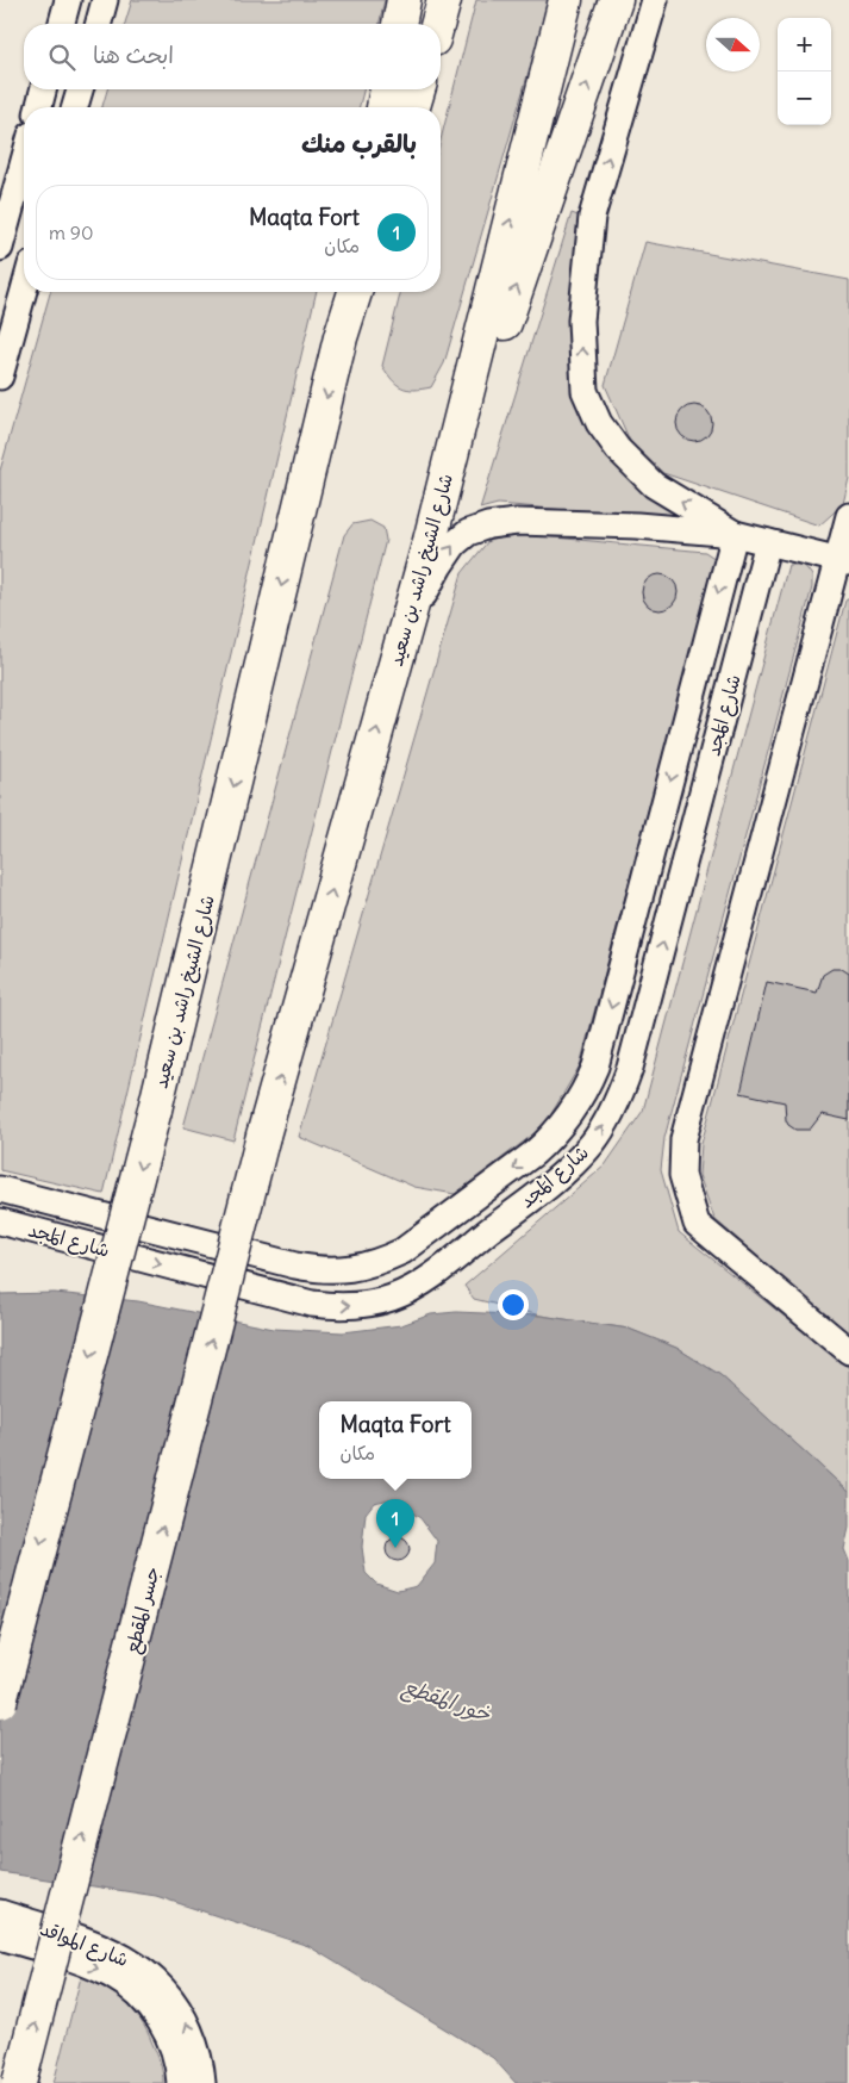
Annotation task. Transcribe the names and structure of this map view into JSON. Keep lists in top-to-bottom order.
{
  "streets": {
    "highway": ["شارع الشيخ راشد بن سعيد", "جسر المقطع"],
    "street": ["شارع المَجد", "شارع المواقد"]
  },
  "crossings": [
    ["شارع الشيخ راشد بن سعيد", "جسر المقطع"]
  ],
  "one_way": ["جسر المقطع"],
  "water": ["خور المقطع"],
  "north": "right",
  "page": {
    "map_buttons": ["+", "−"],
    "search": "ابحث هنا",
    "heading": "بالقرب منك",
    "list": [
      {
        "mark": "1",
        "name": "Maqta Fort",
        "note": "مكان",
        "value": "90 m"
      }
    ],
    "popup": ["Maqta Fort", "مكان"],
    "pins": "1"
  }
}
